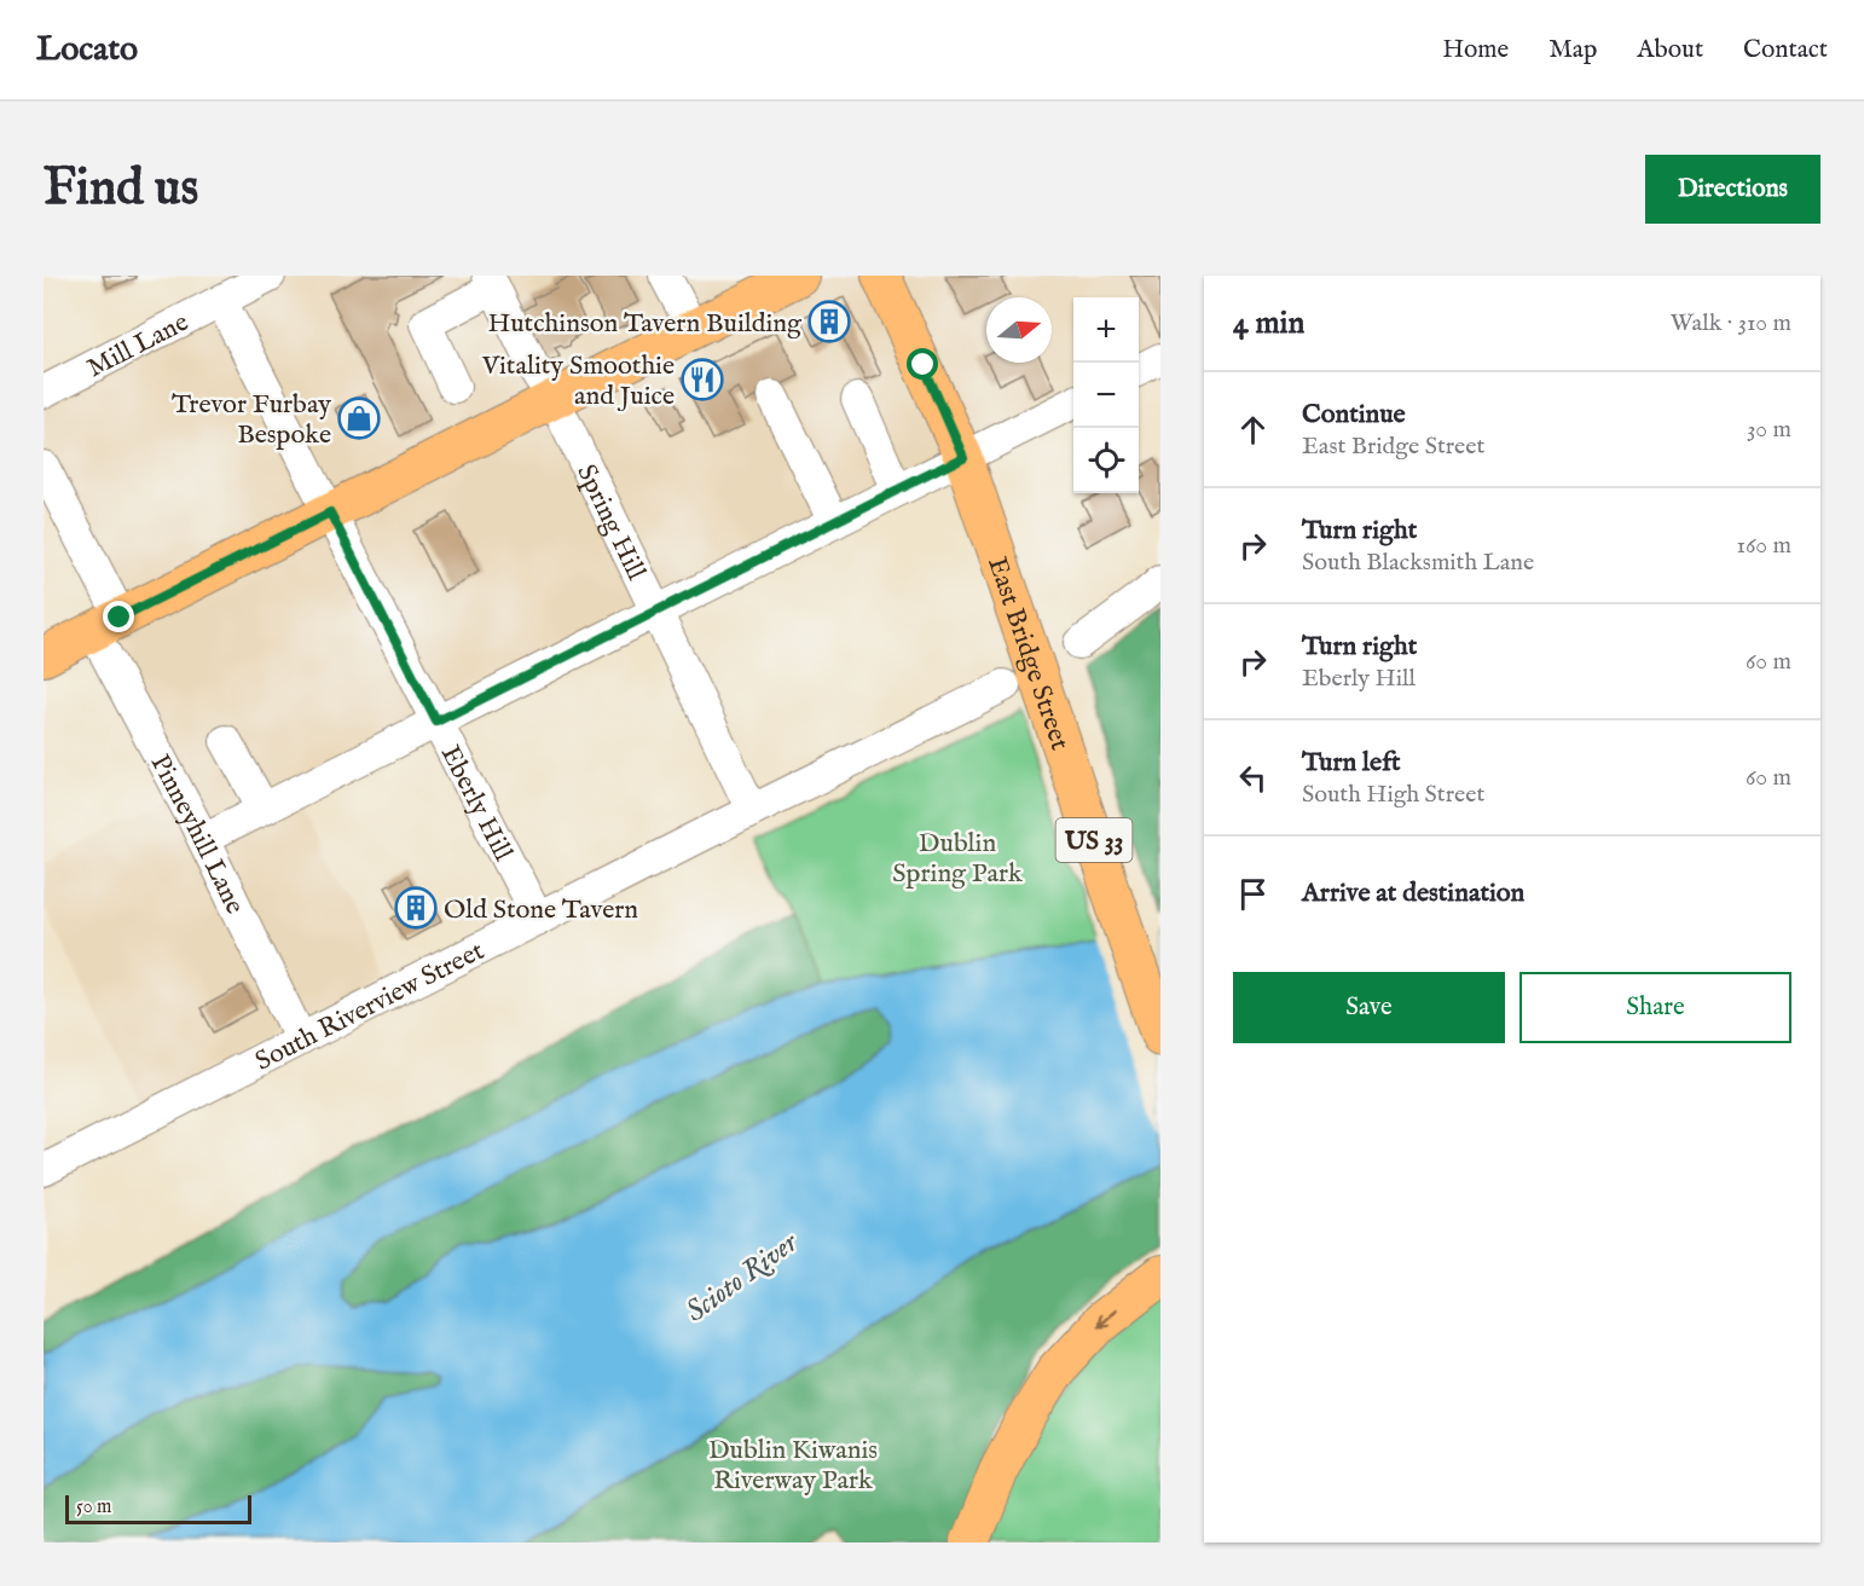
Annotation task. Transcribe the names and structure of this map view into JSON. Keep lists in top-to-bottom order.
{
  "streets": {
    "main road": ["East Bridge Street", "US 33"],
    "street": [
      "Mill Lane",
      "Spring Hill",
      "Eberly Hill",
      "Pinneyhill Lane",
      "South Riverview Street"
    ]
  },
  "crossings": [
    ["Mill Lane", "Eberly Hill"],
    ["Spring Hill", "South Riverview Street"],
    ["Eberly Hill", "South Riverview Street"],
    ["Pinneyhill Lane", "South Riverview Street"]
  ],
  "water": ["Scioto River"],
  "parks": ["Dublin Spring Park", "Dublin Kiwanis Riverway Park"],
  "places": {
    "building": ["Hutchinson Tavern Building", "Old Stone Tavern"],
    "restaurant": ["Vitality Smoothie and Juice"],
    "shop": ["Trevor Furbay Bespoke"]
  },
  "scale_bar": "50 m",
  "north": "right",
  "page": {
    "header": "Locato",
    "nav": [
      "Home",
      "Map",
      "About",
      "Contact"
    ],
    "buttons": [
      "Directions",
      ["Save", "Share"]
    ],
    "title": "Find us",
    "heading": ["4 min", "Walk · 310 m"],
    "map_buttons": ["+", "−"],
    "list": [
      ["Continue", "East Bridge Street", "30 m"],
      ["Turn right", "South Blacksmith Lane", "160 m"],
      ["Turn right", "Eberly Hill", "60 m"],
      ["Turn left", "South High Street", "60 m"],
      "Arrive at destination"
    ],
    "scale": "50 m"
  }
}
